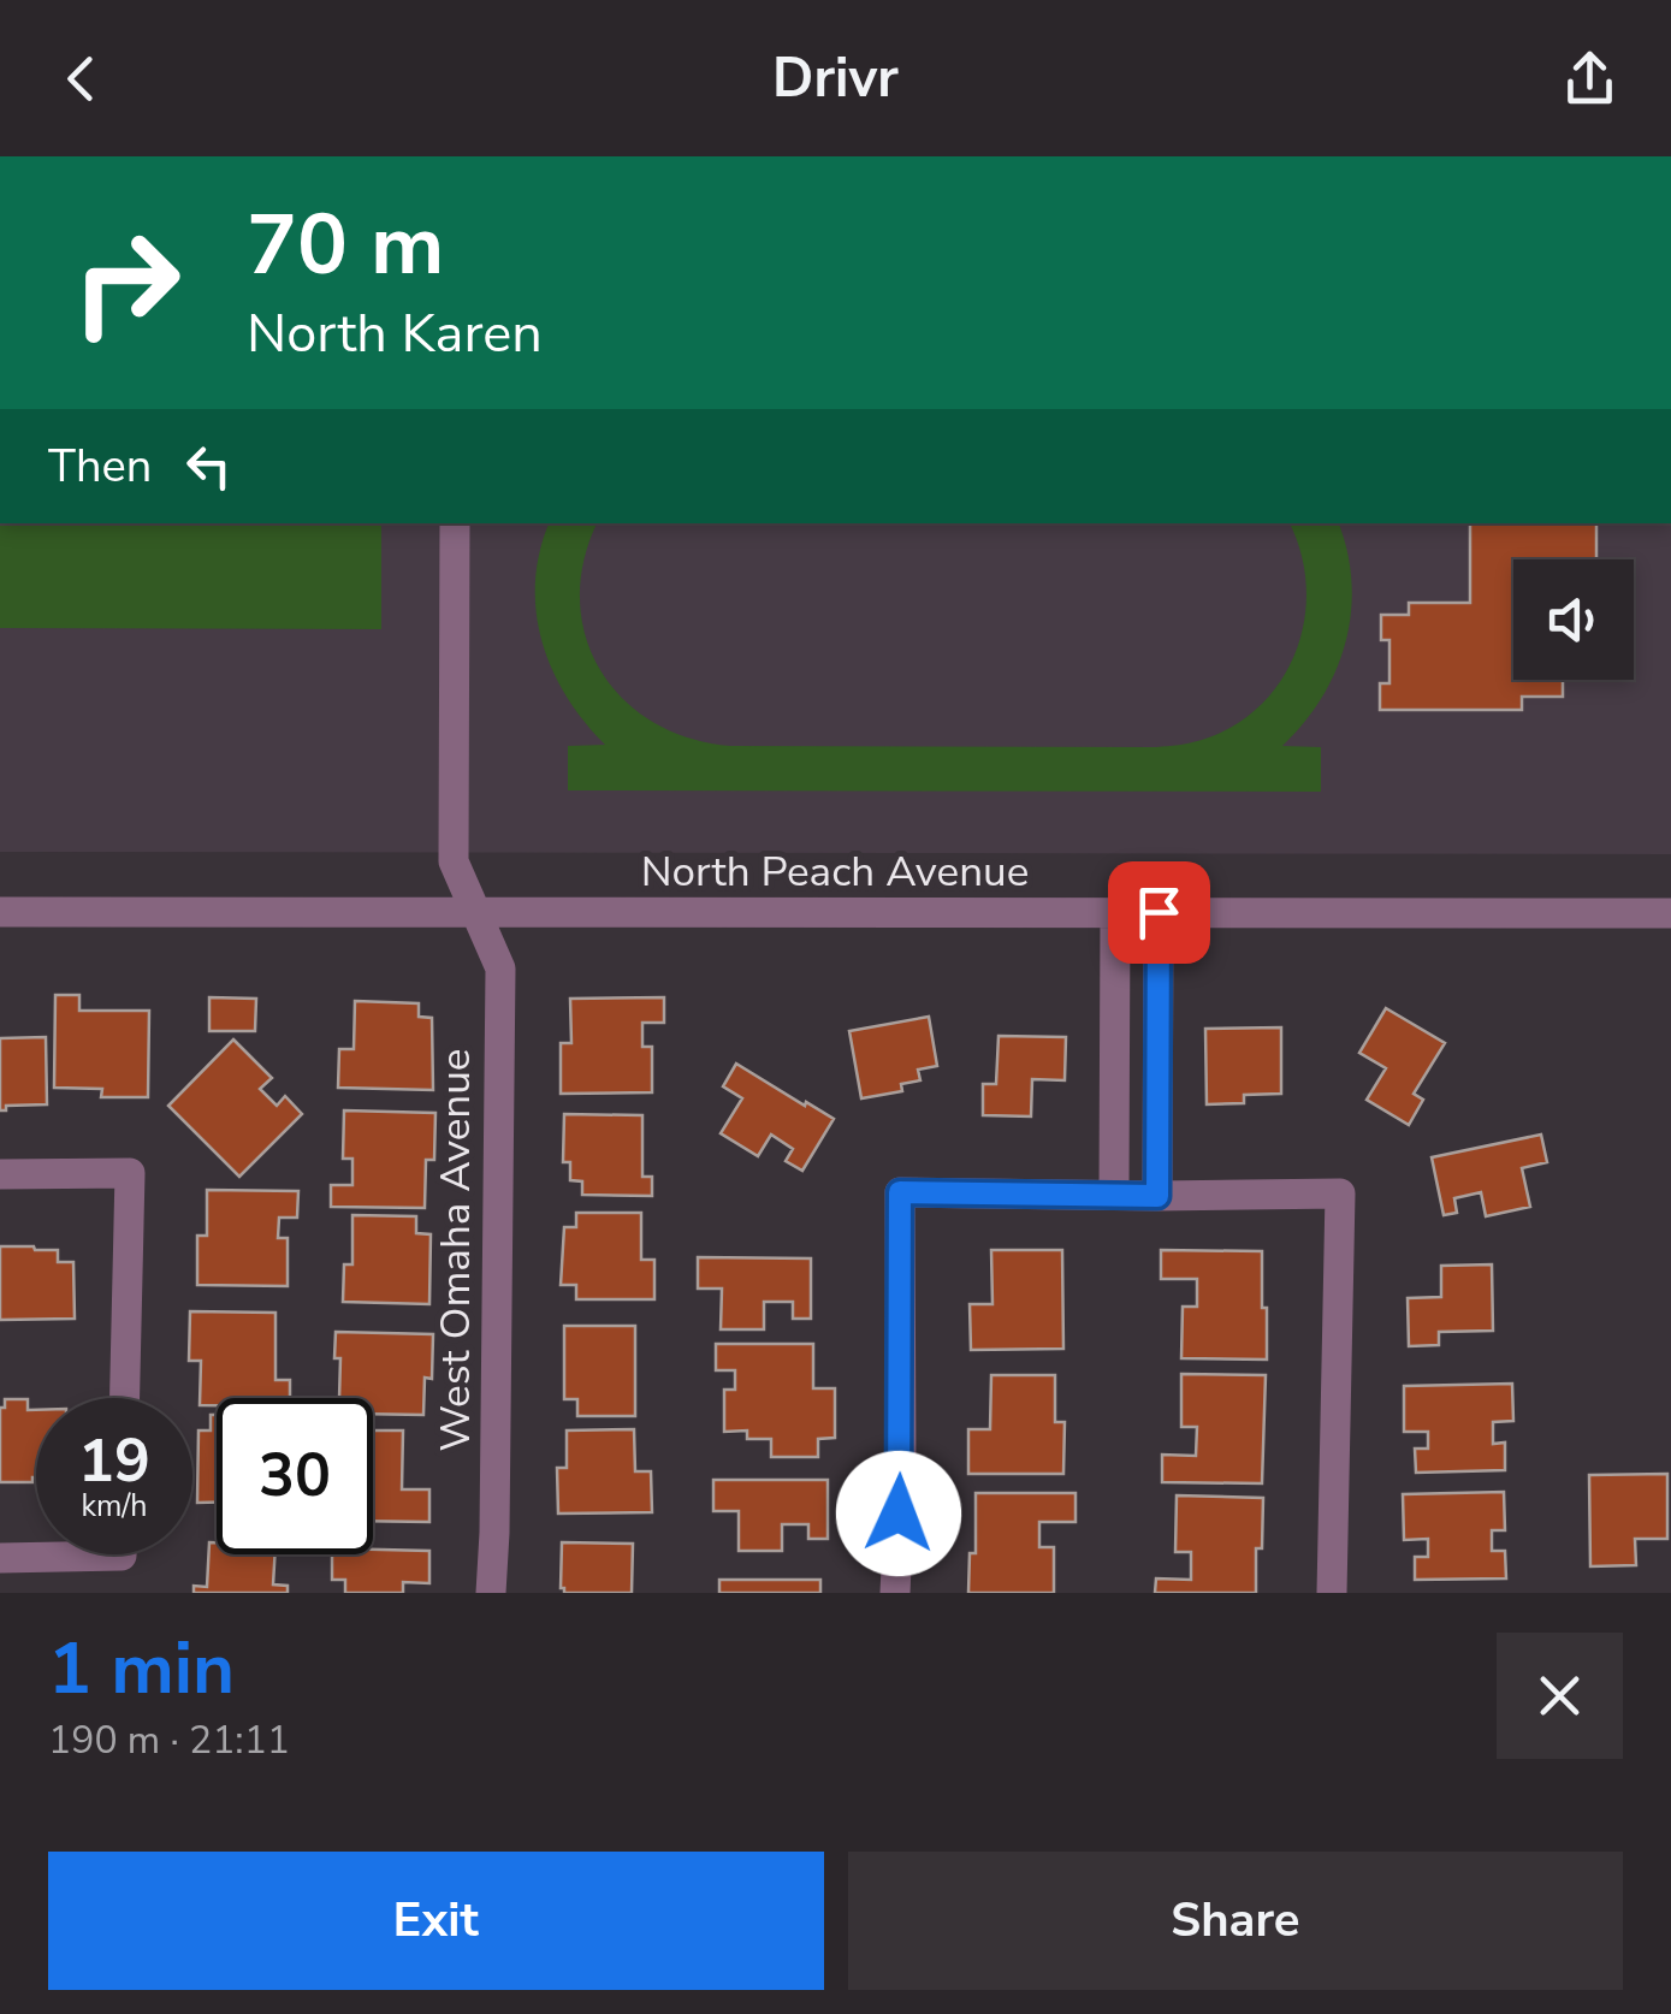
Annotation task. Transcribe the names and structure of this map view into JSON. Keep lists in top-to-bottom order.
{
  "streets": {
    "street": ["North Peach Avenue", "West Omaha Avenue"]
  },
  "crossings": [
    ["North Peach Avenue", "West Omaha Avenue"]
  ],
  "page": {
    "header": "Drivr",
    "turn": ["70 m", "North Karen"],
    "then": "Then",
    "speed": "19 km/h",
    "limit": "30",
    "heading": ["1 min", "190 m · 21:11"],
    "buttons": ["Exit", "Share"]
  }
}
